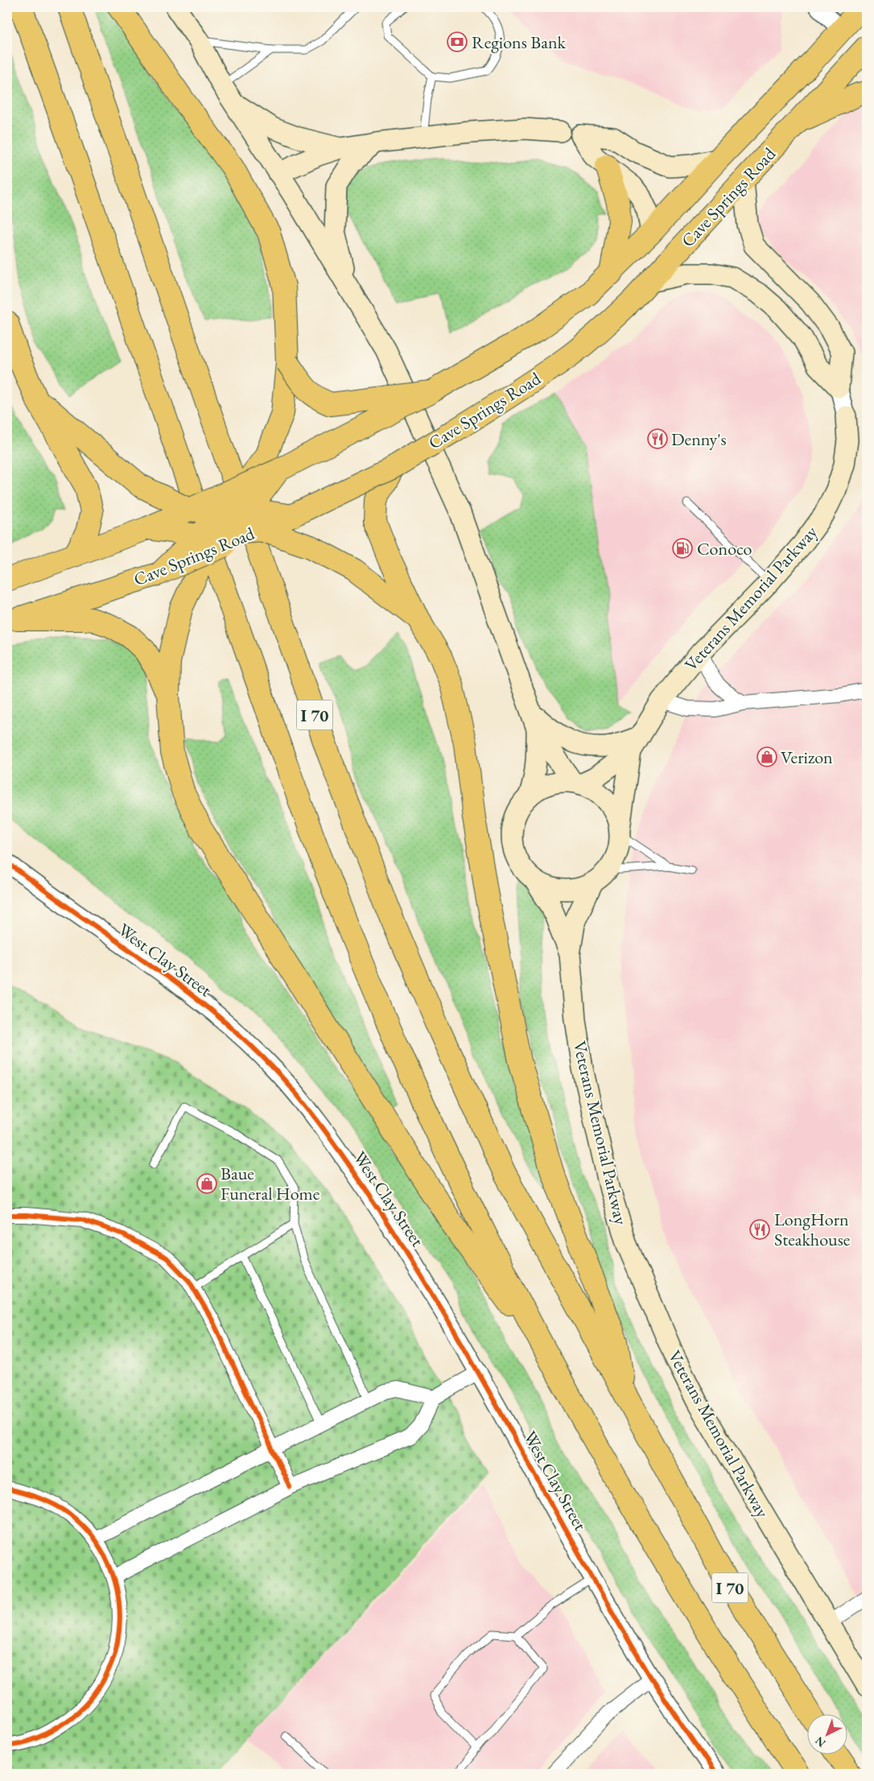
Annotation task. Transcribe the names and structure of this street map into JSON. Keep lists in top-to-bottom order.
{
  "streets": {
    "main road": ["Cave Springs Road", "Veterans Memorial Parkway", "I 70"],
    "street": ["West Clay Street"]
  },
  "crossings": [
    ["Cave Springs Road", "Veterans Memorial Parkway"]
  ],
  "places": {
    "bank": ["Regions Bank"],
    "restaurant": ["Denny's", "LongHorn Steakhouse"],
    "fuel station": ["Conoco"],
    "shop": ["Verizon", "Baue Funeral Home"]
  },
  "north": "bottom left"
}
